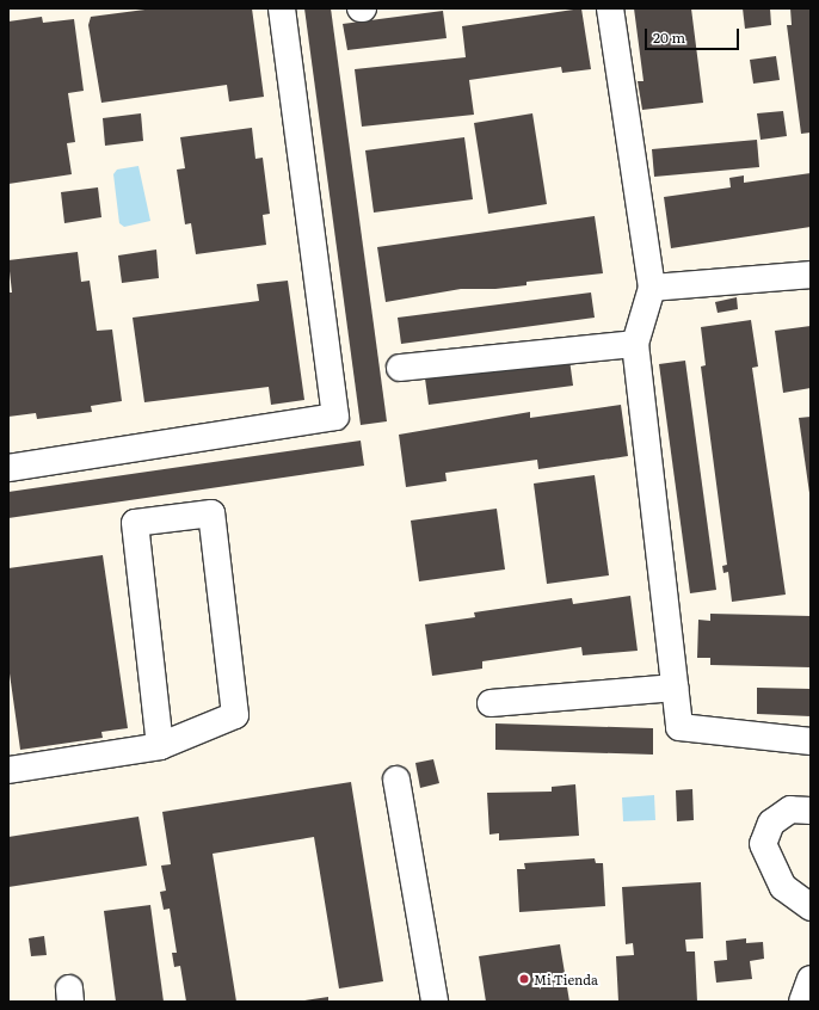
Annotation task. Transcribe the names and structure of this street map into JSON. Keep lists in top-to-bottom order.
{
  "places": ["Mi Tienda"],
  "scale_bar": "20 m"
}
